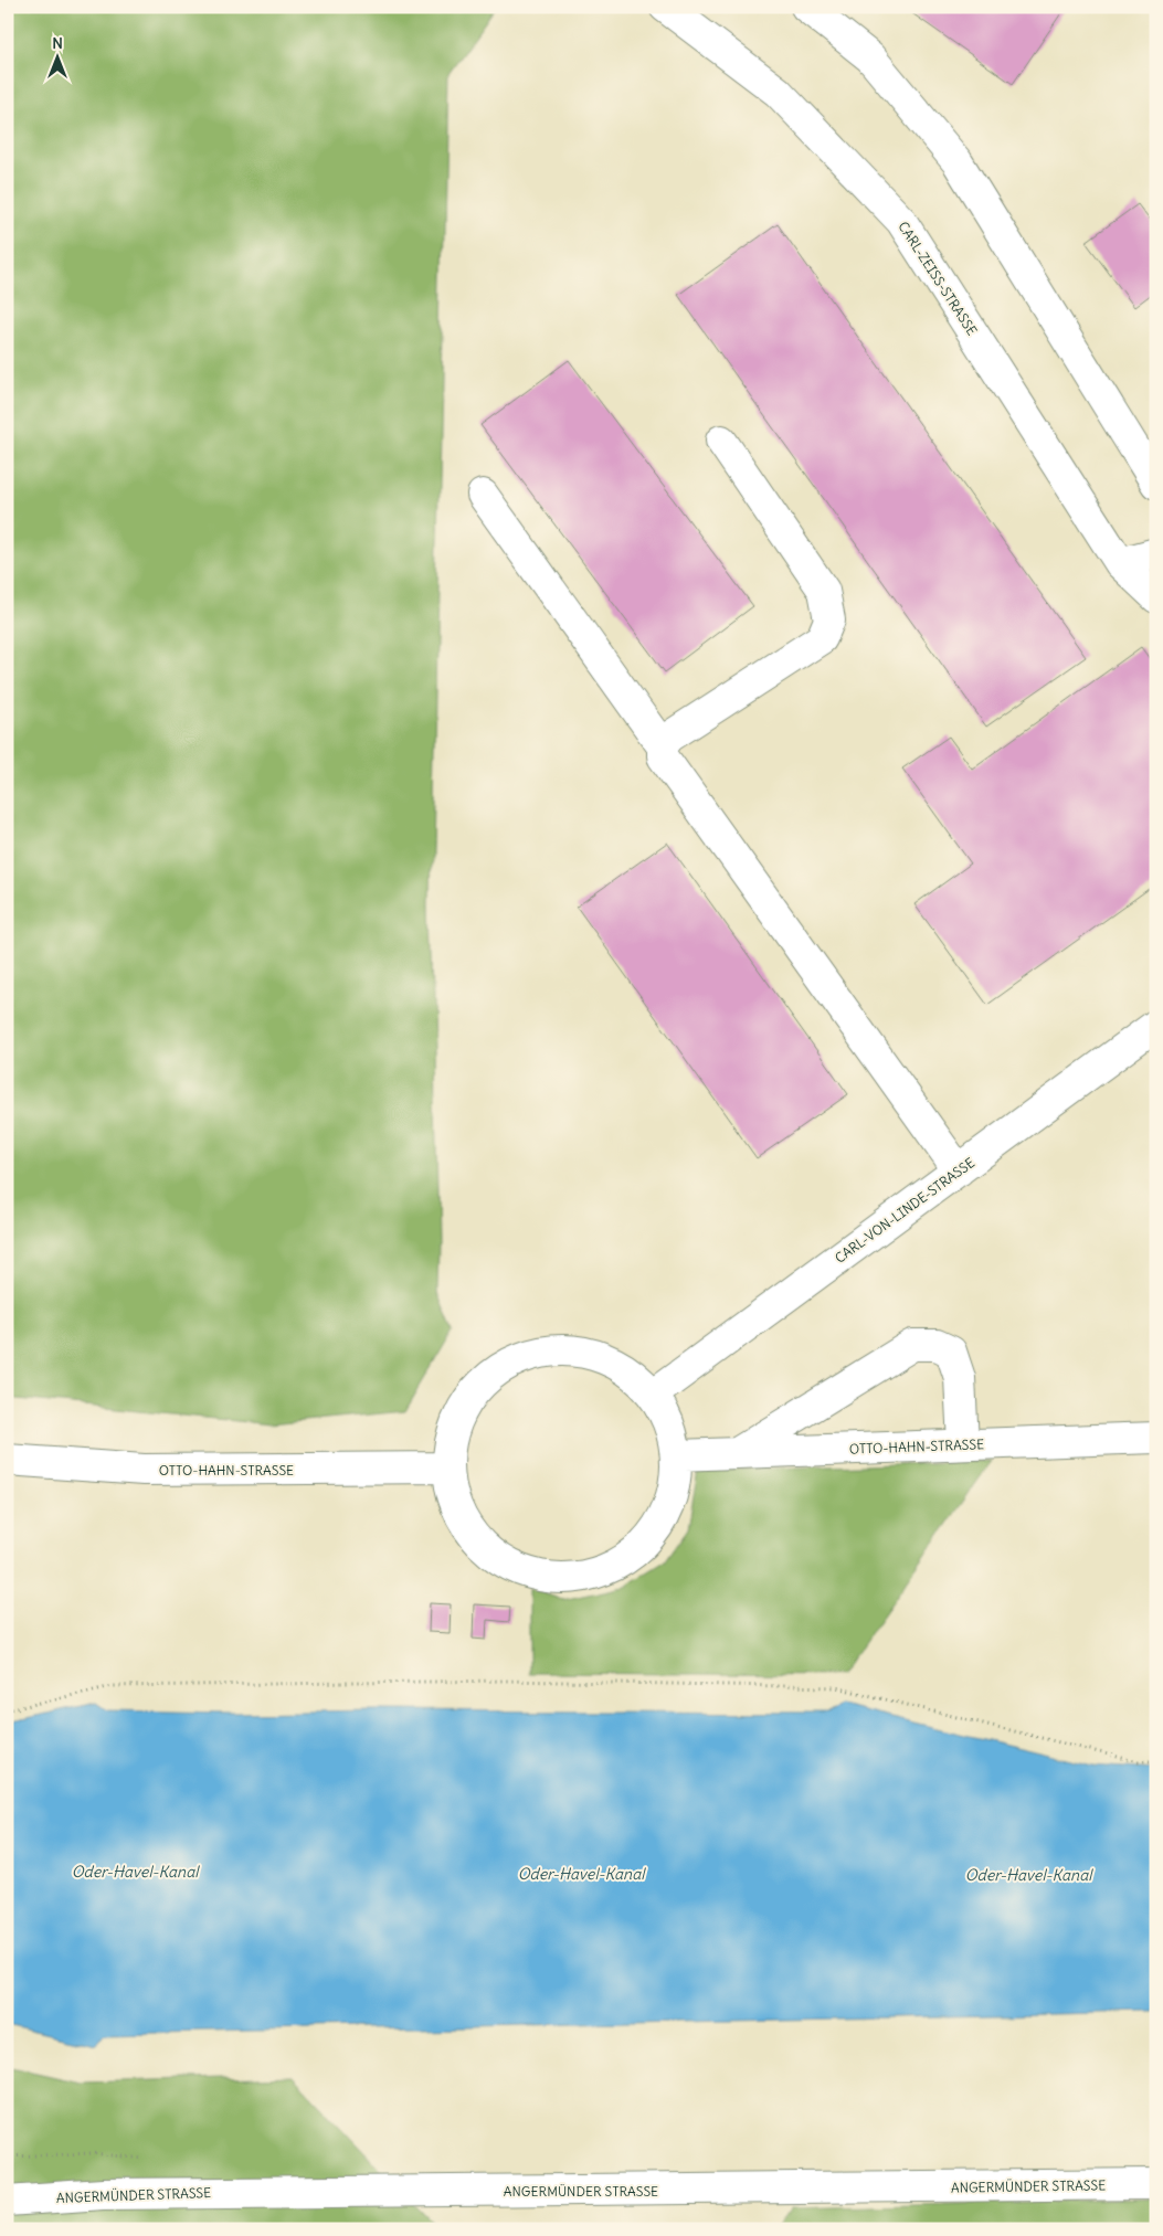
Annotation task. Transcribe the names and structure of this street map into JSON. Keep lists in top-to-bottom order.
{
  "streets": {
    "street": [
      "CARL-ZEISS-STRASSE",
      "CARL-VON-LINDE-STRASSE",
      "OTTO-HAHN-STRASSE",
      "ANGERMÜNDER STRASSE"
    ]
  },
  "water": ["Oder-Havel-Kanal"],
  "north": "top"
}
